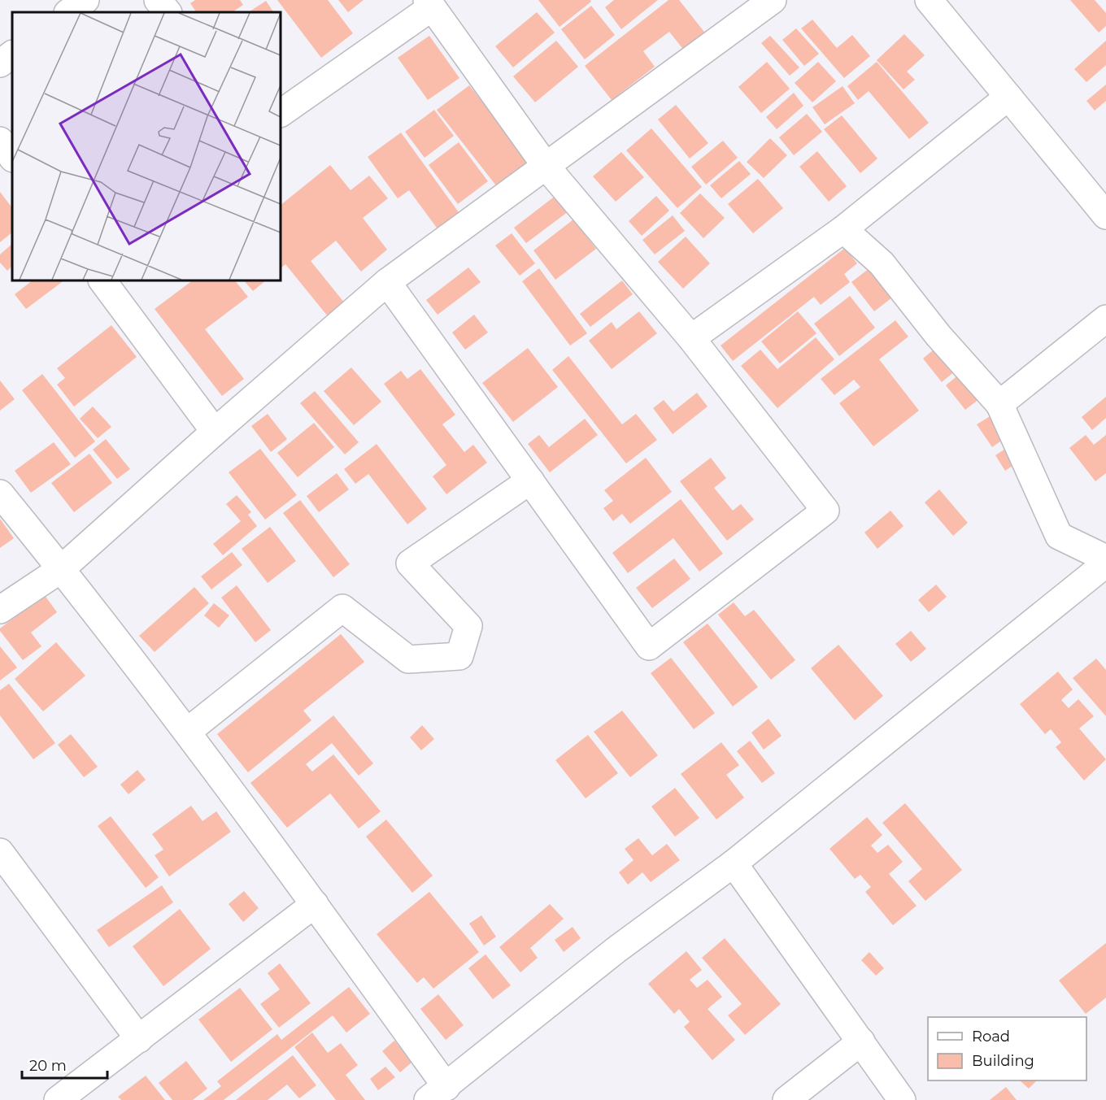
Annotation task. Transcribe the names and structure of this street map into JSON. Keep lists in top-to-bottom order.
{
  "legend": ["Road", "Building"],
  "scale_bar": "20 m"
}
